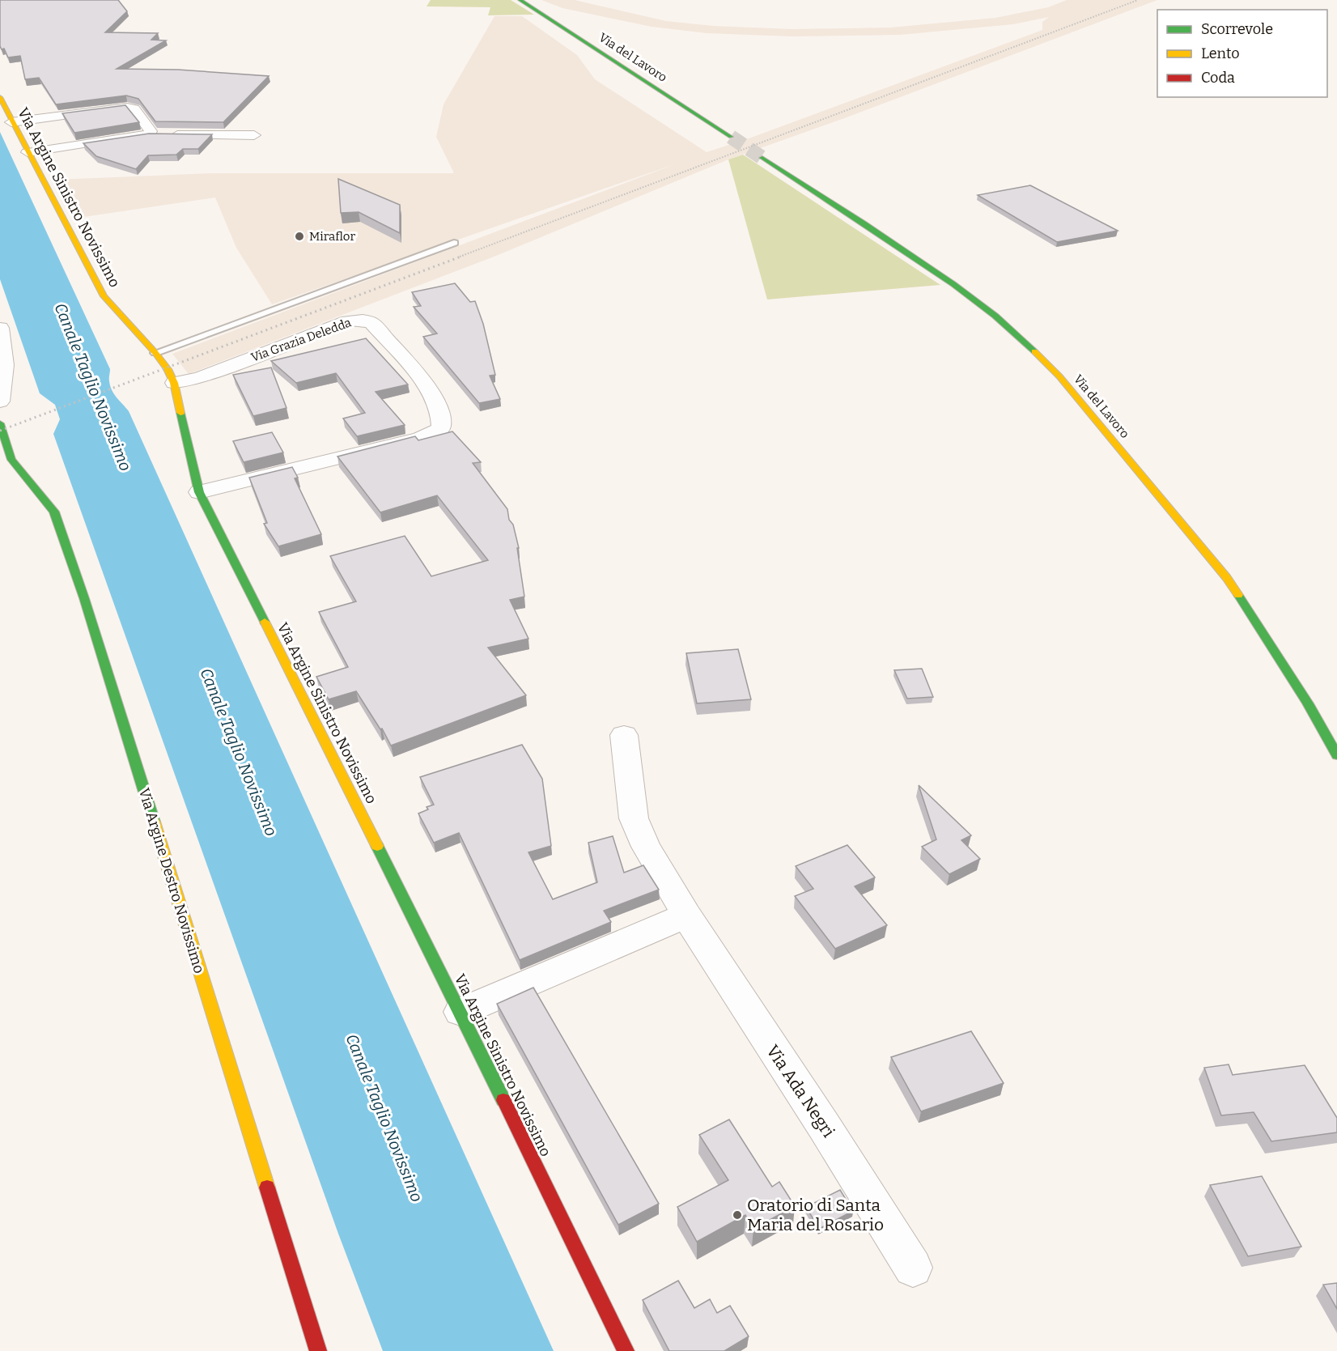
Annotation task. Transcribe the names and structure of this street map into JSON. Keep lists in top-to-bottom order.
{
  "streets": {
    "street": [
      "Via del Lavoro",
      "Via Argine Sinistro Novissimo",
      "Via Grazia Deledda",
      "Via Argine Destro Novissimo",
      "Via Ada Negri"
    ]
  },
  "crossings": [
    ["Via Argine Sinistro Novissimo", "Via Grazia Deledda"]
  ],
  "water": ["Canale Taglio Novissimo"],
  "places": ["Miraflor", "Oratorio di Santa Maria del Rosario"],
  "legend": ["Scorrevole", "Lento", "Coda"]
}
